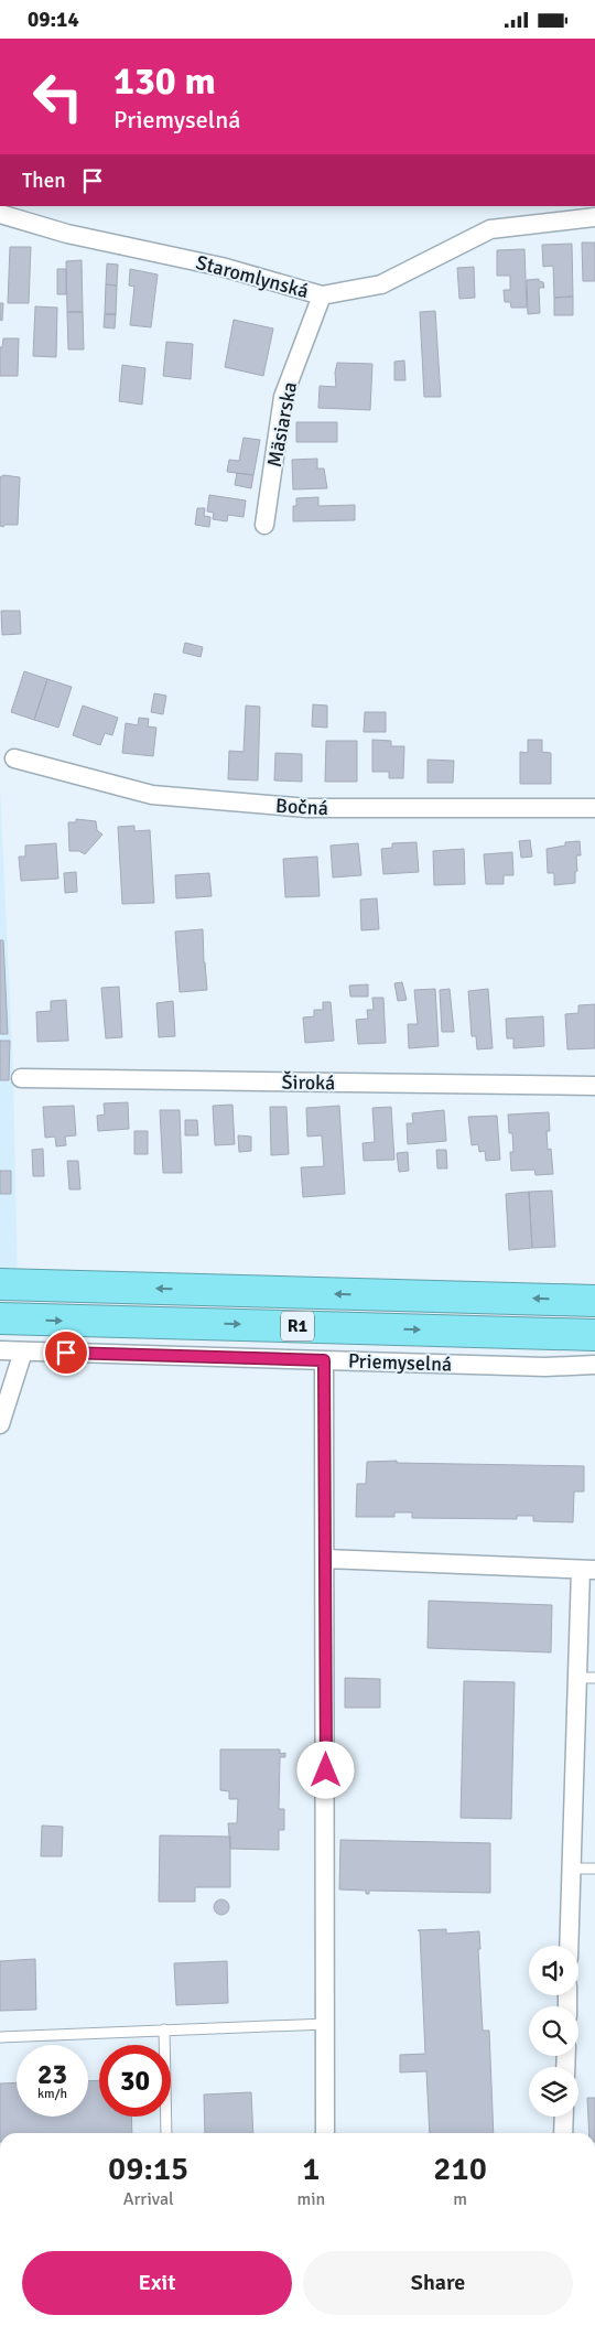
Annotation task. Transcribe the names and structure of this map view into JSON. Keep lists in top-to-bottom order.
{
  "streets": {
    "highway": ["R1"],
    "street": [
      "Staromlynská",
      "Mäsiarska",
      "Bočná",
      "Široká",
      "Priemyselná"
    ]
  },
  "crossings": [
    ["Staromlynská", "Mäsiarska"]
  ],
  "page": {
    "status": "09:14",
    "turn": ["130 m", "Priemyselná"],
    "then": "Then",
    "speed": "23 km/h",
    "limit": "30",
    "eta": [
      "09:15",
      "Arrival",
      "1",
      "min",
      "210",
      "m"
    ],
    "buttons": ["Exit", "Share"]
  }
}
